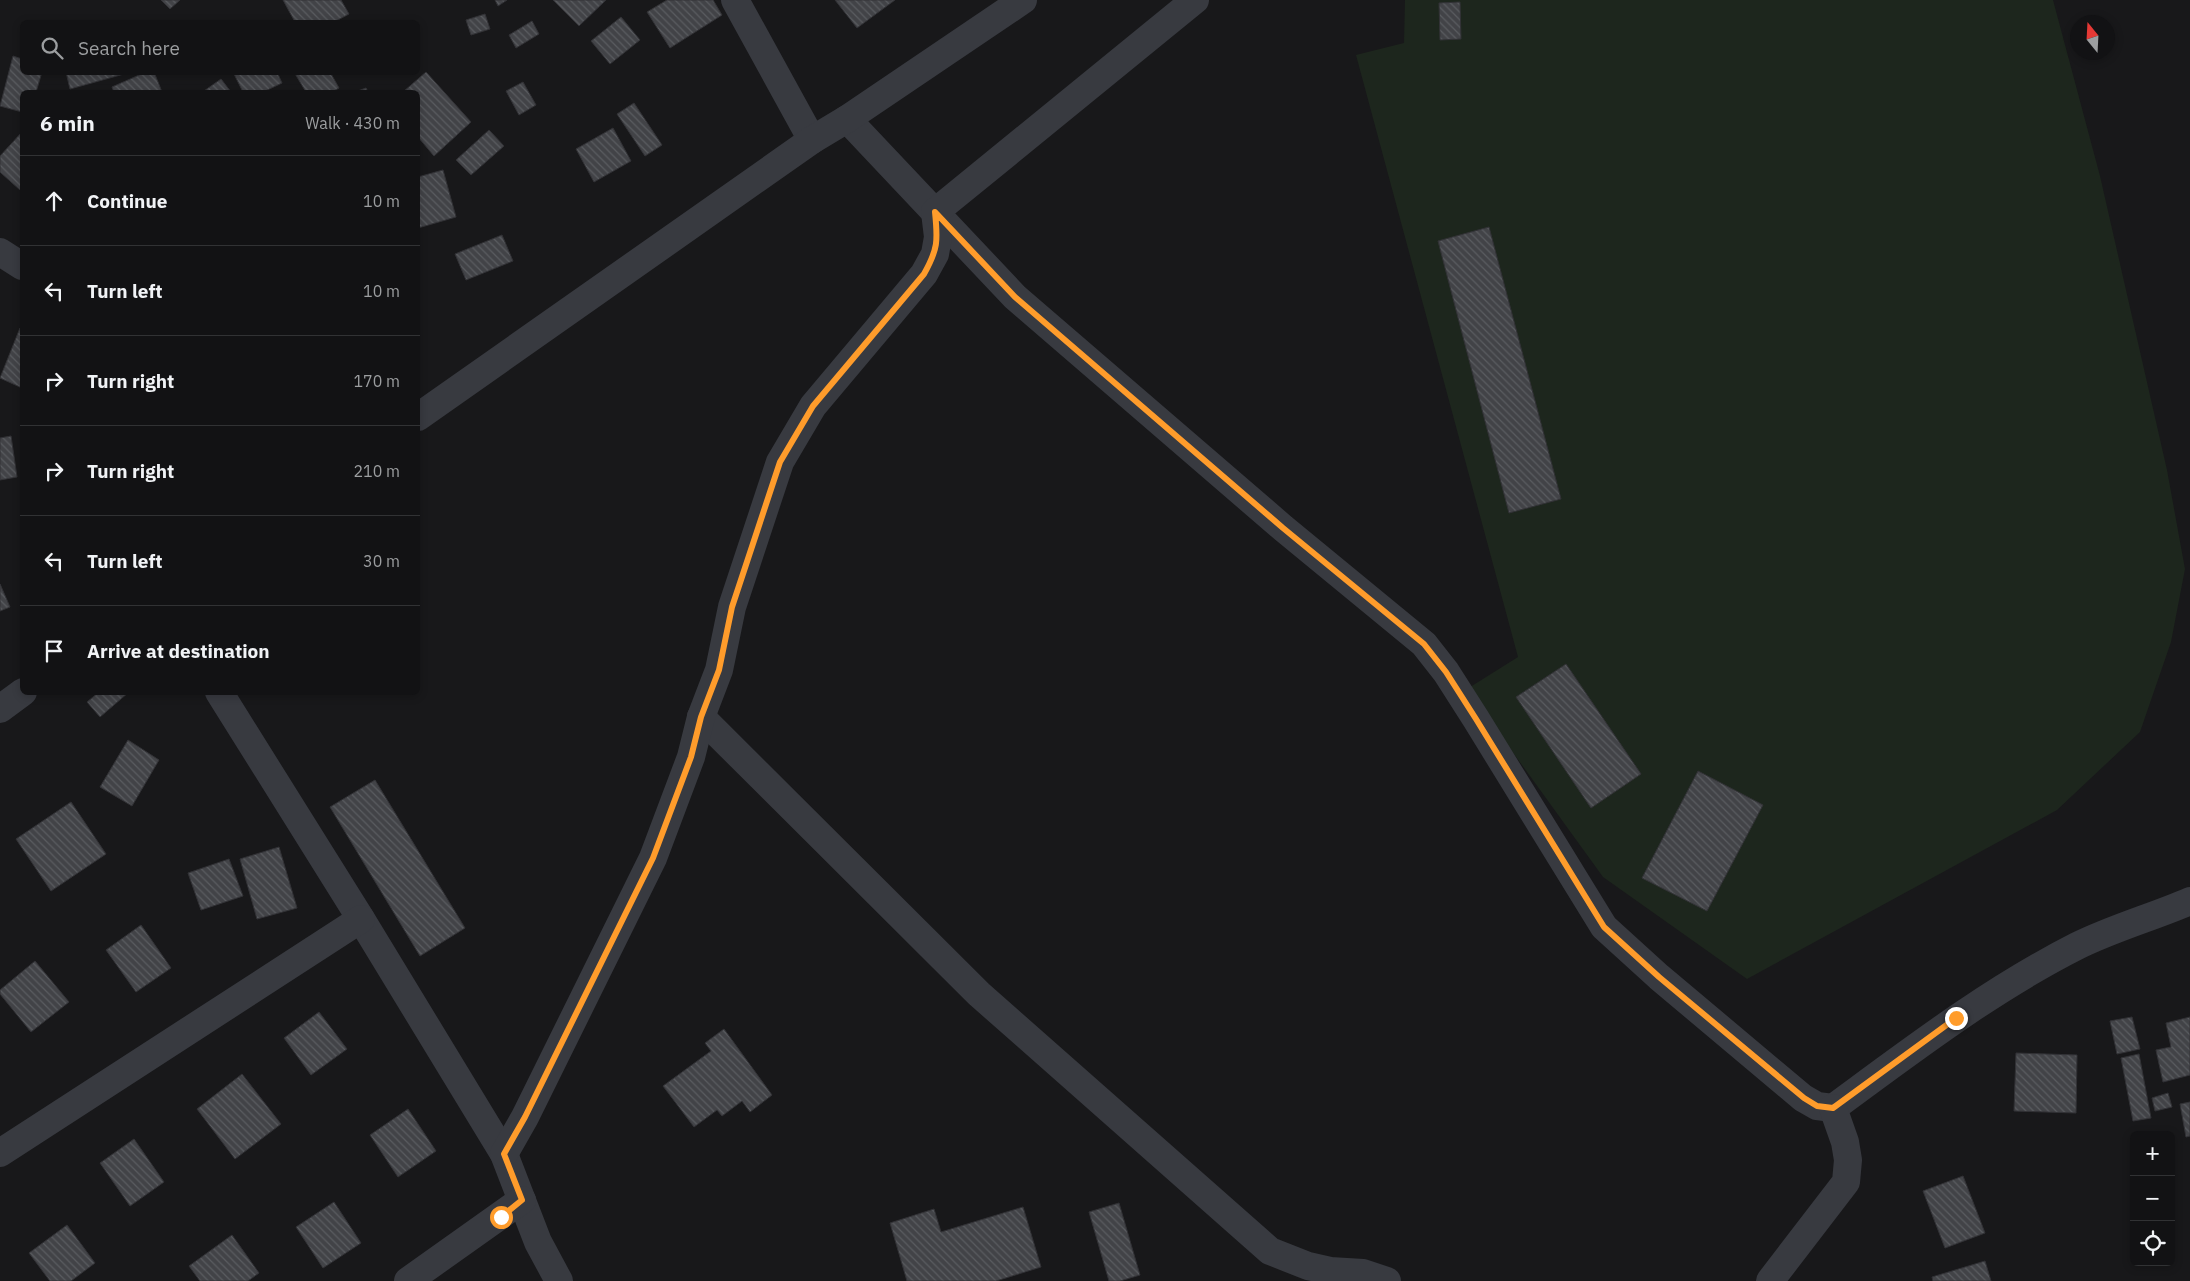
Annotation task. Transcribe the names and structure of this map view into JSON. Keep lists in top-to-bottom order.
{
  "north": "top",
  "page": {
    "search": "Search here",
    "heading": ["6 min", "Walk · 430 m"],
    "list": [
      ["Continue", "10 m"],
      ["Turn left", "10 m"],
      ["Turn right", "170 m"],
      ["Turn right", "210 m"],
      ["Turn left", "30 m"],
      "Arrive at destination"
    ],
    "map_buttons": ["+", "−"]
  }
}
